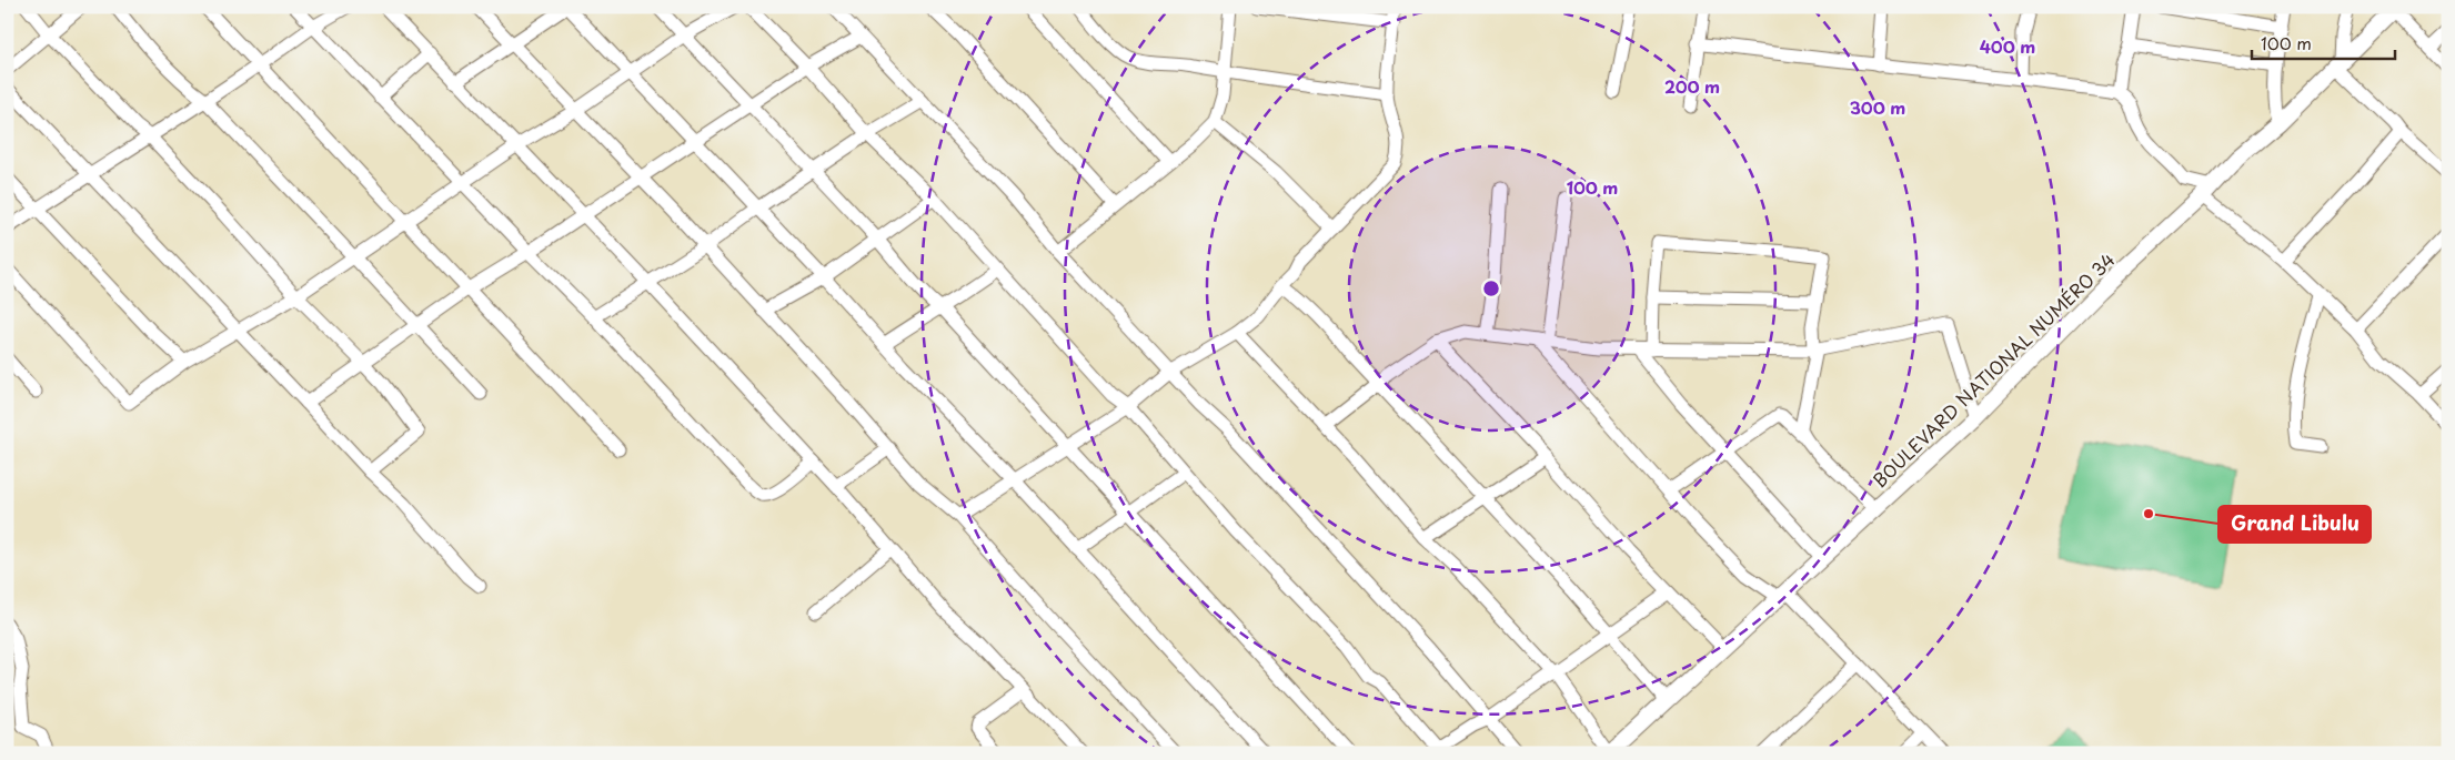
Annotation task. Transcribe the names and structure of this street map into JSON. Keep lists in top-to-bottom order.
{
  "streets": {
    "main road": ["BOULEVARD NATIONAL NUMÉRO 34"]
  },
  "places": ["Grand Libulu"],
  "scale_bar": "100 m",
  "rings": [
    "400 m",
    "200 m",
    "300 m",
    "100 m"
  ]
}
